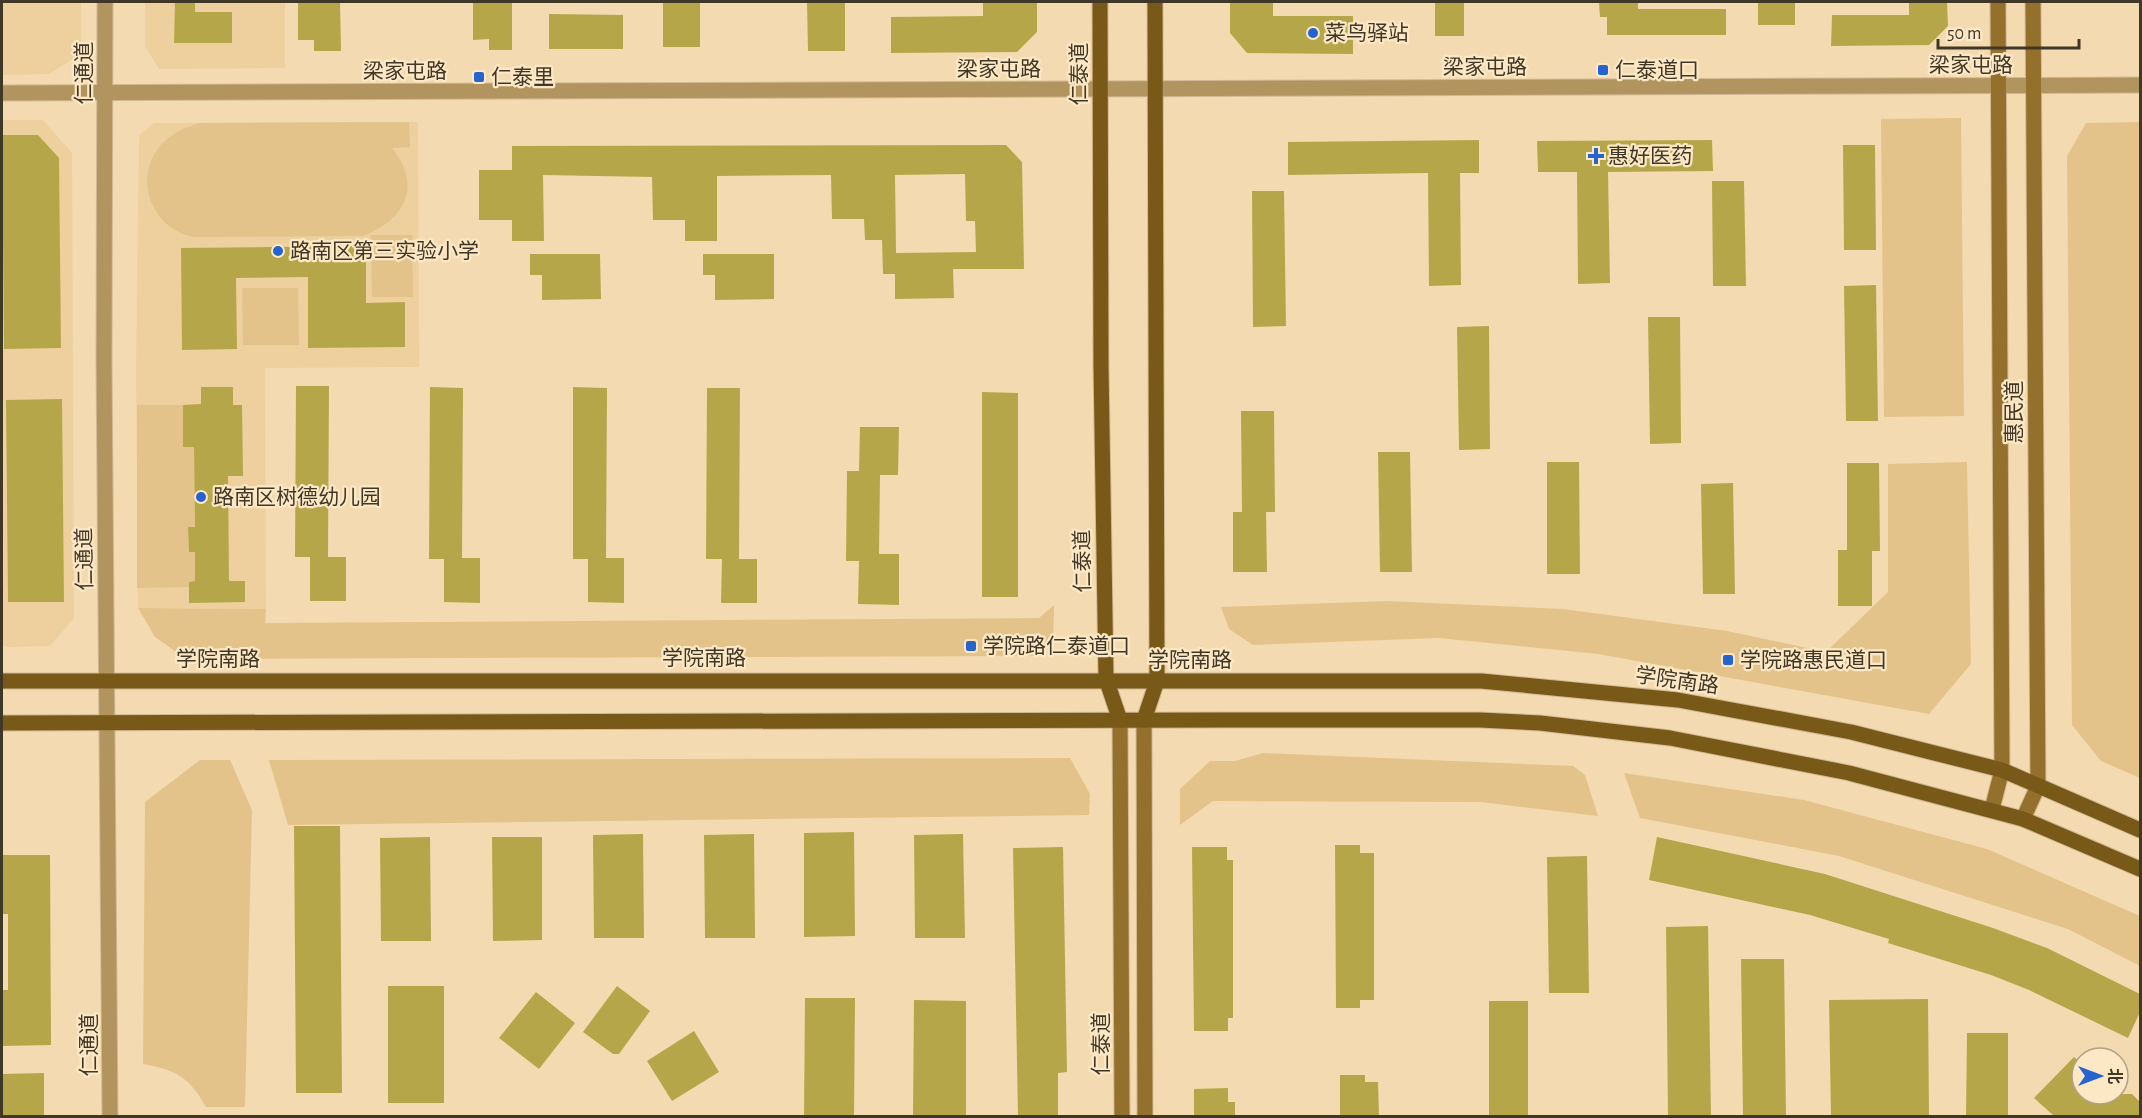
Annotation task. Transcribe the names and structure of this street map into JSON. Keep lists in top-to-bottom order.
{
  "streets": {
    "main road": ["仁泰道", "惠民道", "学院南路"],
    "street": ["梁家屯路", "仁通道"]
  },
  "crossings": [
    ["梁家屯路", "仁通道"],
    ["梁家屯路", "仁泰道"],
    ["梁家屯路", "惠民道"],
    ["仁通道", "学院南路"],
    ["仁泰道", "学院南路"],
    ["惠民道", "学院南路"]
  ],
  "places": {
    "other": ["菜鸟驿站", "路南区第三实验小学", "路南区树德幼儿园"],
    "transit": [
      "仁泰道口",
      "仁泰里",
      "学院路仁泰道口",
      "学院路惠民道口"
    ],
    "health": ["惠好医药"]
  },
  "scale_bar": "50 m",
  "north": "right"
}
